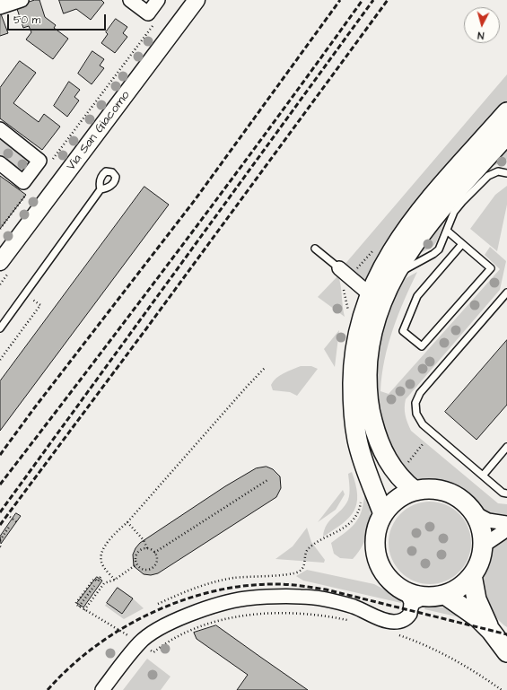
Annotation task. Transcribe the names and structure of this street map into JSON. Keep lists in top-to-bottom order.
{
  "streets": {
    "street": ["Via San Giacomo"]
  },
  "scale_bar": "50 m",
  "north": "bottom"
}
